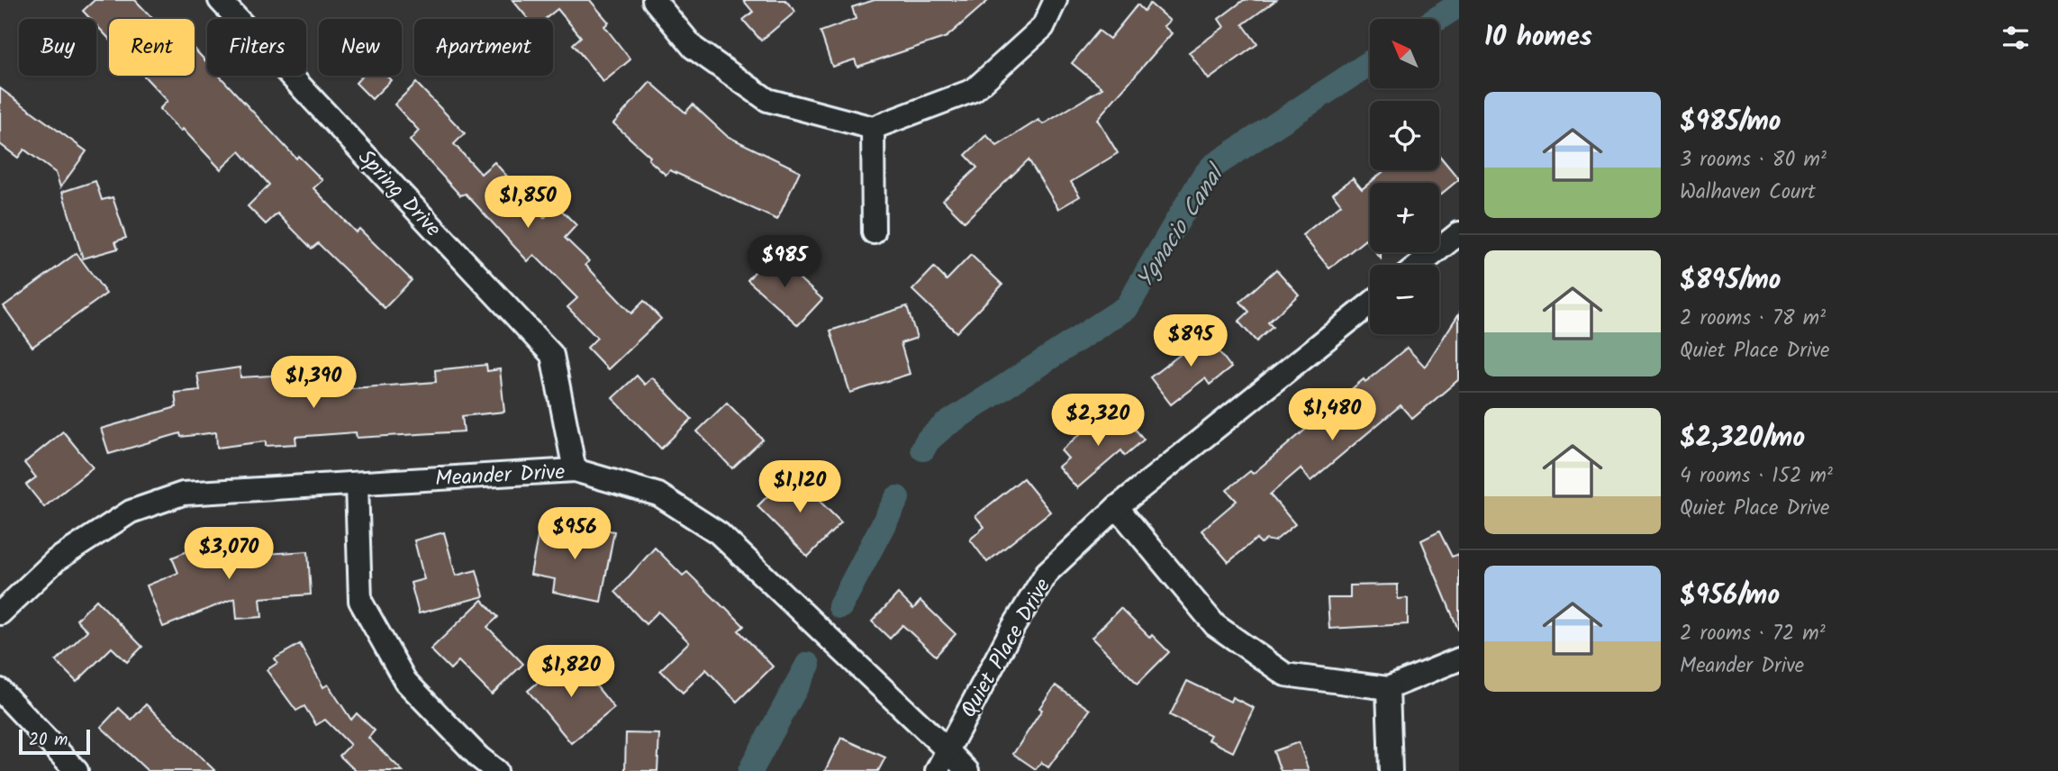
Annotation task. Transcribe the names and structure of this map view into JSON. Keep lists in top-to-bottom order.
{
  "streets": {
    "street": ["Spring Drive", "Meander Drive", "Quiet Place Drive"]
  },
  "crossings": [
    ["Spring Drive", "Meander Drive"],
    ["Meander Drive", "Quiet Place Drive"]
  ],
  "water": ["Ygnacio Canal"],
  "scale_bar": "20 m",
  "north": "top left",
  "page": {
    "heading": "10 homes",
    "map_buttons": ["+", "−"],
    "chip": [
      "Buy",
      "Rent",
      "Filters",
      "New",
      "Apartment"
    ],
    "list": [
      {
        "name": "$985/mo",
        "note": "3 rooms · 80 m² · Walhaven Court"
      },
      {
        "name": "$895/mo",
        "note": "2 rooms · 78 m² · Quiet Place Drive"
      },
      {
        "name": "$2,320/mo",
        "note": "4 rooms · 152 m² · Quiet Place Drive"
      },
      {
        "name": "$956/mo",
        "note": "2 rooms · 72 m² · Meander Drive"
      }
    ],
    "price": [
      "$1,850",
      "$985",
      "$895",
      "$1,390",
      "$1,480",
      "$2,320",
      "$1,120",
      "$956",
      "$3,070",
      "$1,820"
    ],
    "scale": "20 m"
  }
}
